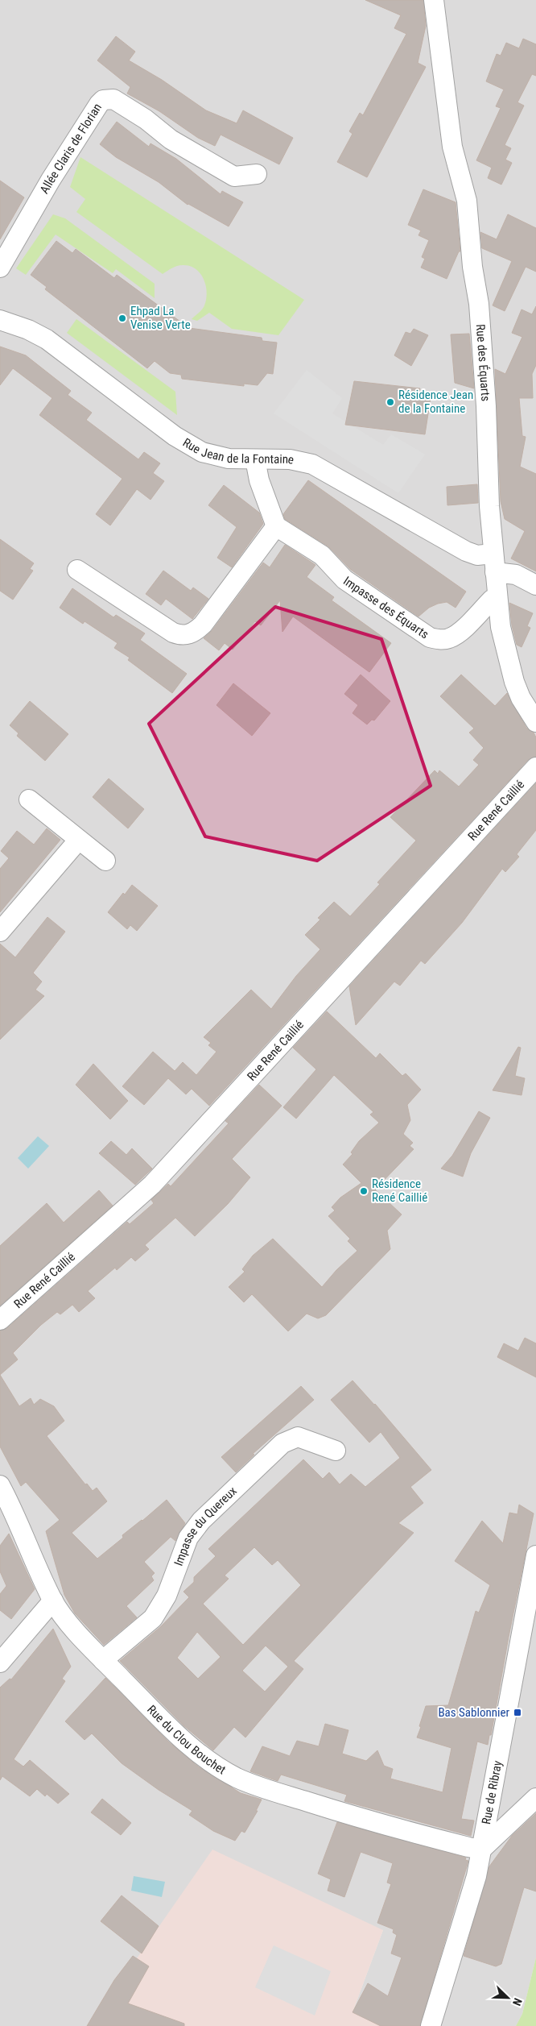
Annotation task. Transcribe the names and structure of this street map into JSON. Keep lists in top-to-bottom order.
{
  "streets": {
    "street": [
      "Allée Claris de Florian",
      "Rue des Équarts",
      "Rue Jean de la Fontaine",
      "Impasse des Équarts",
      "Rue René Caillié",
      "Impasse du Quereux",
      "Rue du Clou Bouchet",
      "Rue de Ribray"
    ]
  },
  "crossings": [
    ["Rue des Équarts", "Rue Jean de la Fontaine"],
    ["Rue des Équarts", "Impasse des Équarts"],
    ["Impasse du Quereux", "Rue du Clou Bouchet"],
    ["Rue du Clou Bouchet", "Rue de Ribray"]
  ],
  "places": {
    "other": ["Ehpad La Venise Verte", "Résidence Jean de la Fontaine", "Résidence René Caillié"],
    "transit": ["Bas Sablonnier"]
  },
  "north": "bottom right"
}
